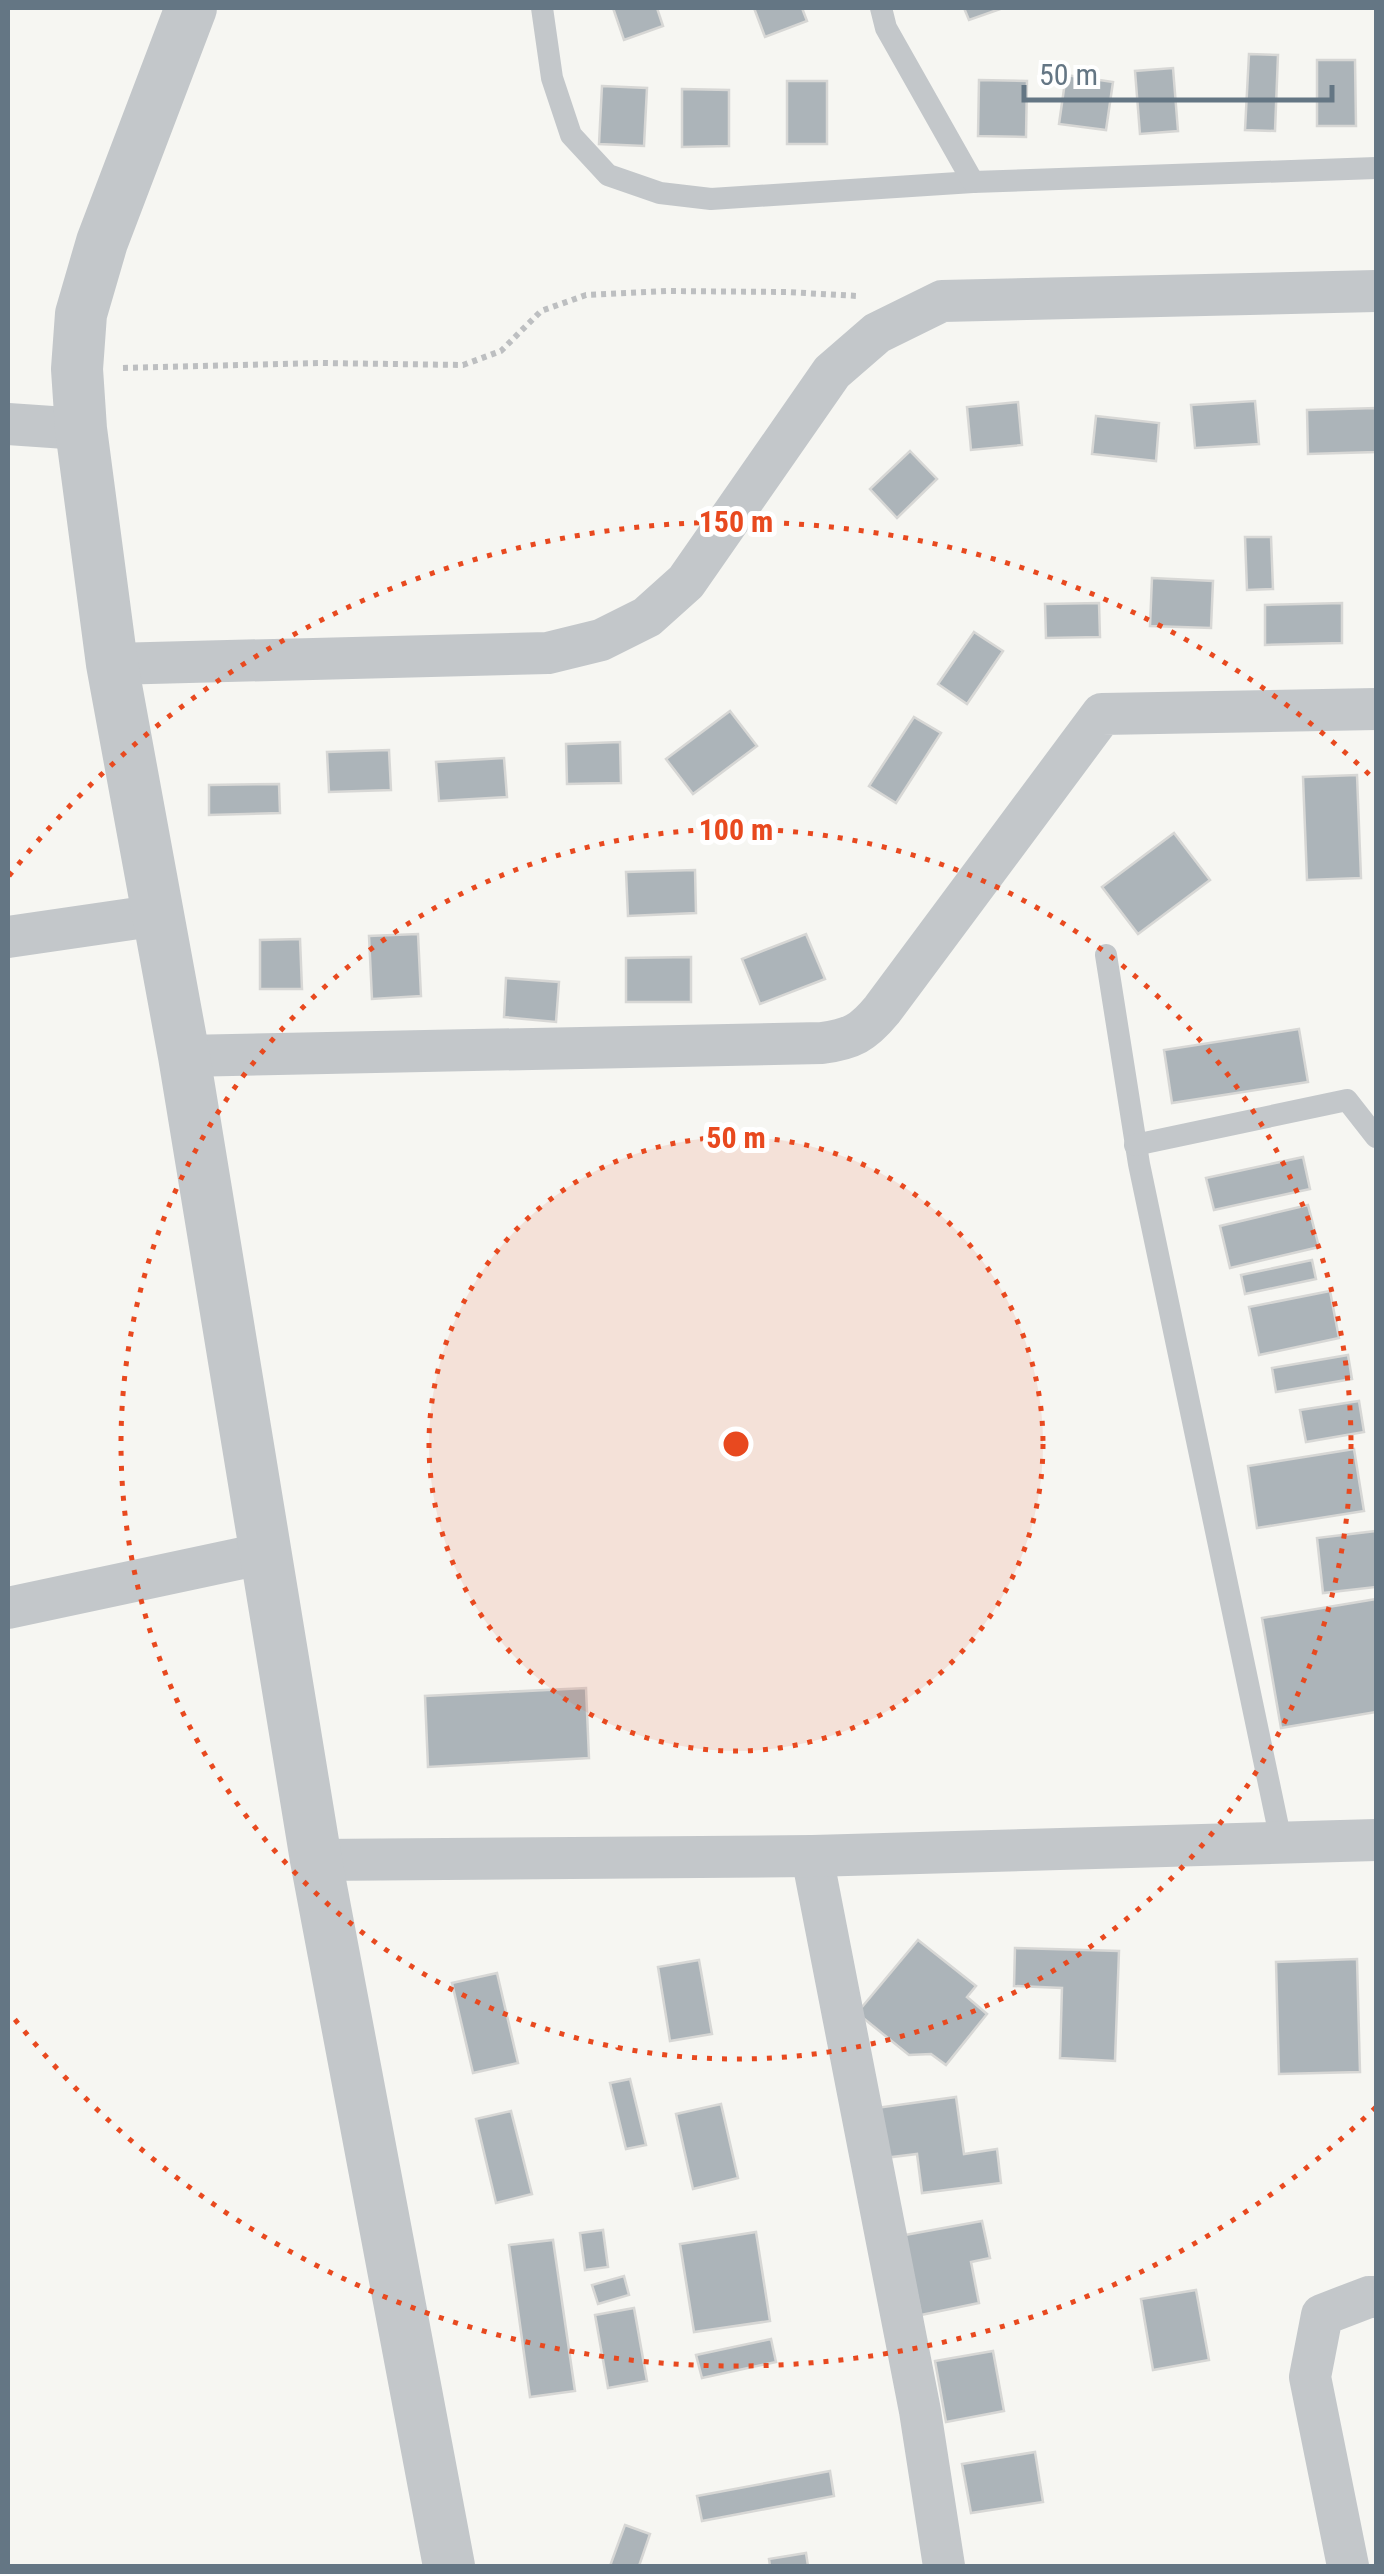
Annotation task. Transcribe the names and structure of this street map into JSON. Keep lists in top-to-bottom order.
{
  "scale_bar": "50 m",
  "rings": ["150 m", "100 m", "50 m"]
}
